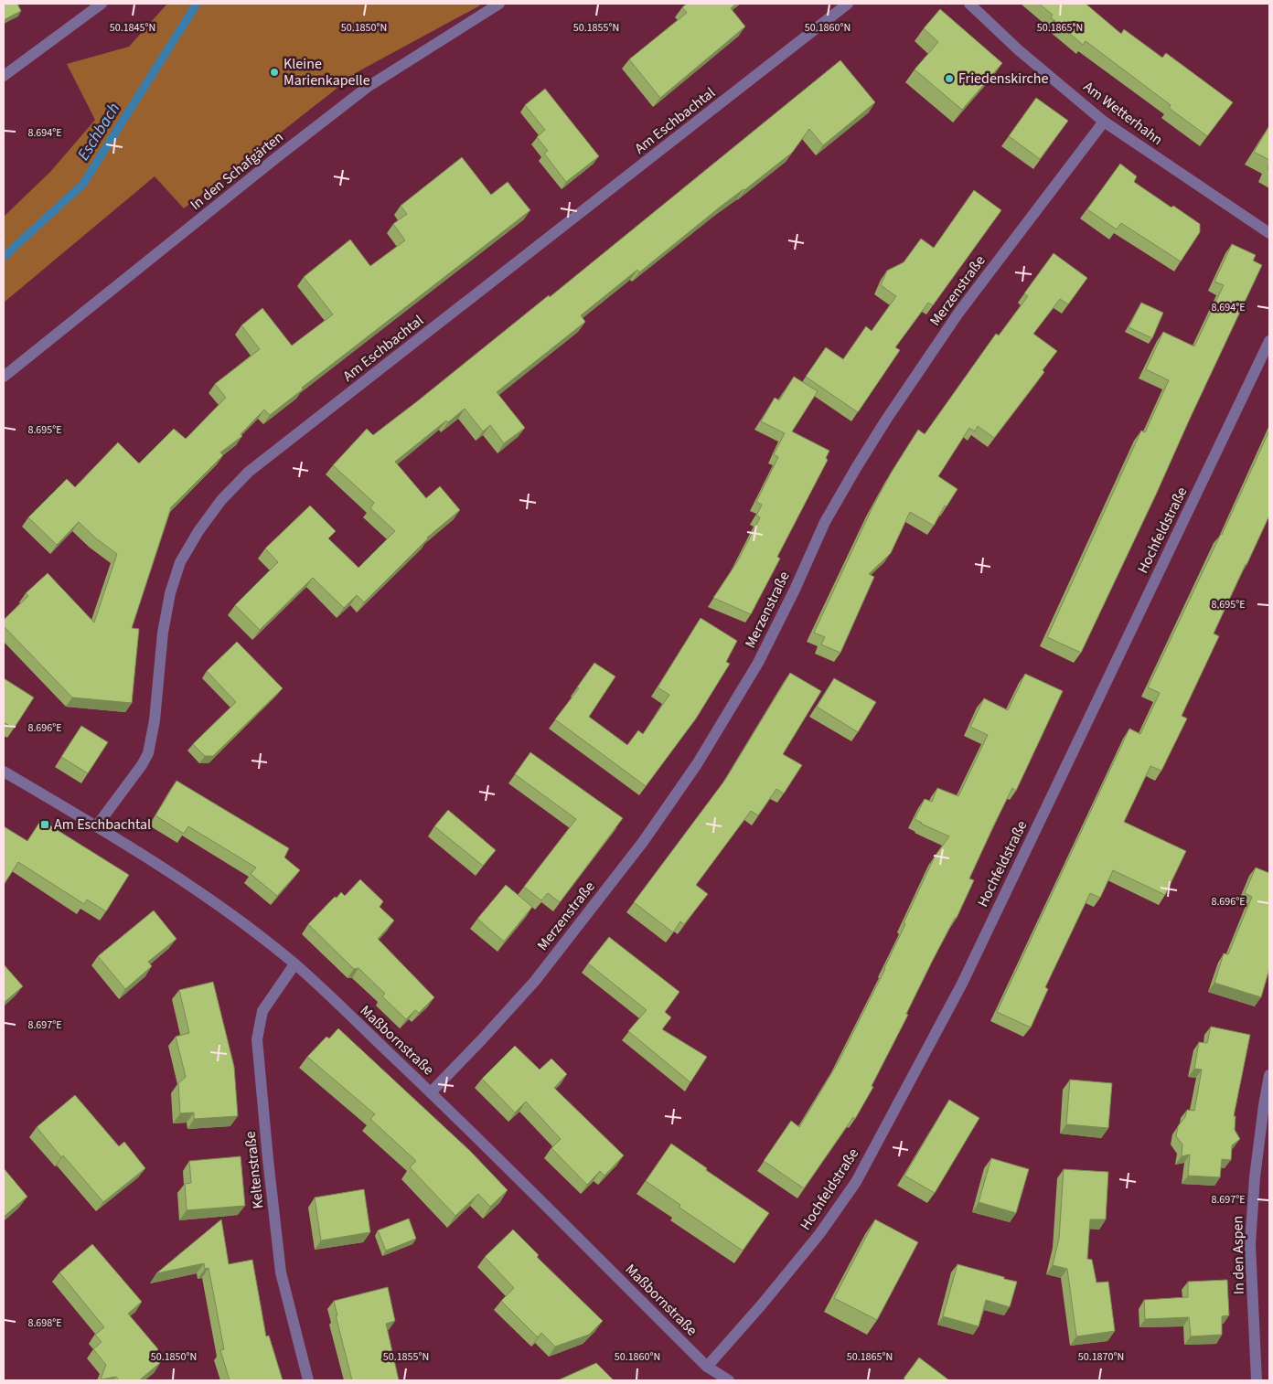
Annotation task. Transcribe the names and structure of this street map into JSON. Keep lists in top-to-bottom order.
{
  "streets": {
    "street": [
      "Am Wetterhahn",
      "Am Eschbachtal",
      "In den Schafgärten",
      "Merzenstraße",
      "Hochfeldstraße",
      "Maßbornstraße",
      "Keltenstraße",
      "In den Aspen"
    ]
  },
  "crossings": [
    ["Am Wetterhahn", "Merzenstraße"],
    ["Am Eschbachtal", "Maßbornstraße"],
    ["Merzenstraße", "Maßbornstraße"],
    ["Hochfeldstraße", "Maßbornstraße"],
    ["Maßbornstraße", "Keltenstraße"]
  ],
  "water": ["Eschbach"],
  "places": {
    "other": ["Kleine Marienkapelle", "Friedenskirche"],
    "transit": ["Am Eschbachtal"]
  },
  "coordinates": [
    "50.1845°N",
    "50.1850°N",
    "50.1855°N",
    "50.1860°N",
    "50.1865°N",
    "8.694°E",
    "8.695°E",
    "8.696°E",
    "8.697°E",
    "8.698°E",
    "50.1870°N"
  ]
}
